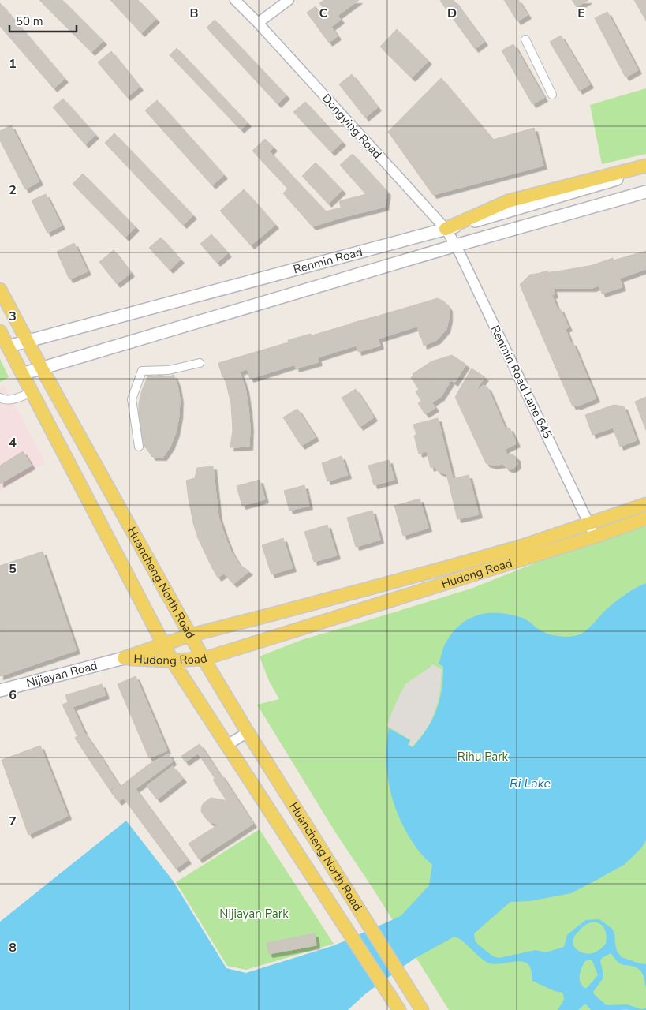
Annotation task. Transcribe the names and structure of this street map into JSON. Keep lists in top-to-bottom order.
{
  "streets": {
    "main road": [
      "Renmin Road",
      "Hudong Road",
      "Huancheng North Road",
      "Nijiayan Road"
    ],
    "street": ["Dongying Road", "Renmin Road Lane 645"]
  },
  "crossings": [
    ["Dongying Road", "Renmin Road"],
    ["Dongying Road", "Renmin Road Lane 645"],
    ["Renmin Road", "Renmin Road Lane 645"],
    ["Renmin Road", "Huancheng North Road"],
    ["Renmin Road Lane 645", "Hudong Road"],
    ["Hudong Road", "Huancheng North Road"],
    ["Hudong Road", "Nijiayan Road"]
  ],
  "water": ["Ri Lake"],
  "parks": ["Rihu Park", "Nijiayan Park"],
  "scale_bar": "50 m",
  "grid": {
    "columns": [
      "B",
      "C",
      "D",
      "E"
    ],
    "rows": [
      "1",
      "2",
      "3",
      "4",
      "5",
      "6",
      "7",
      "8"
    ]
  }
}
